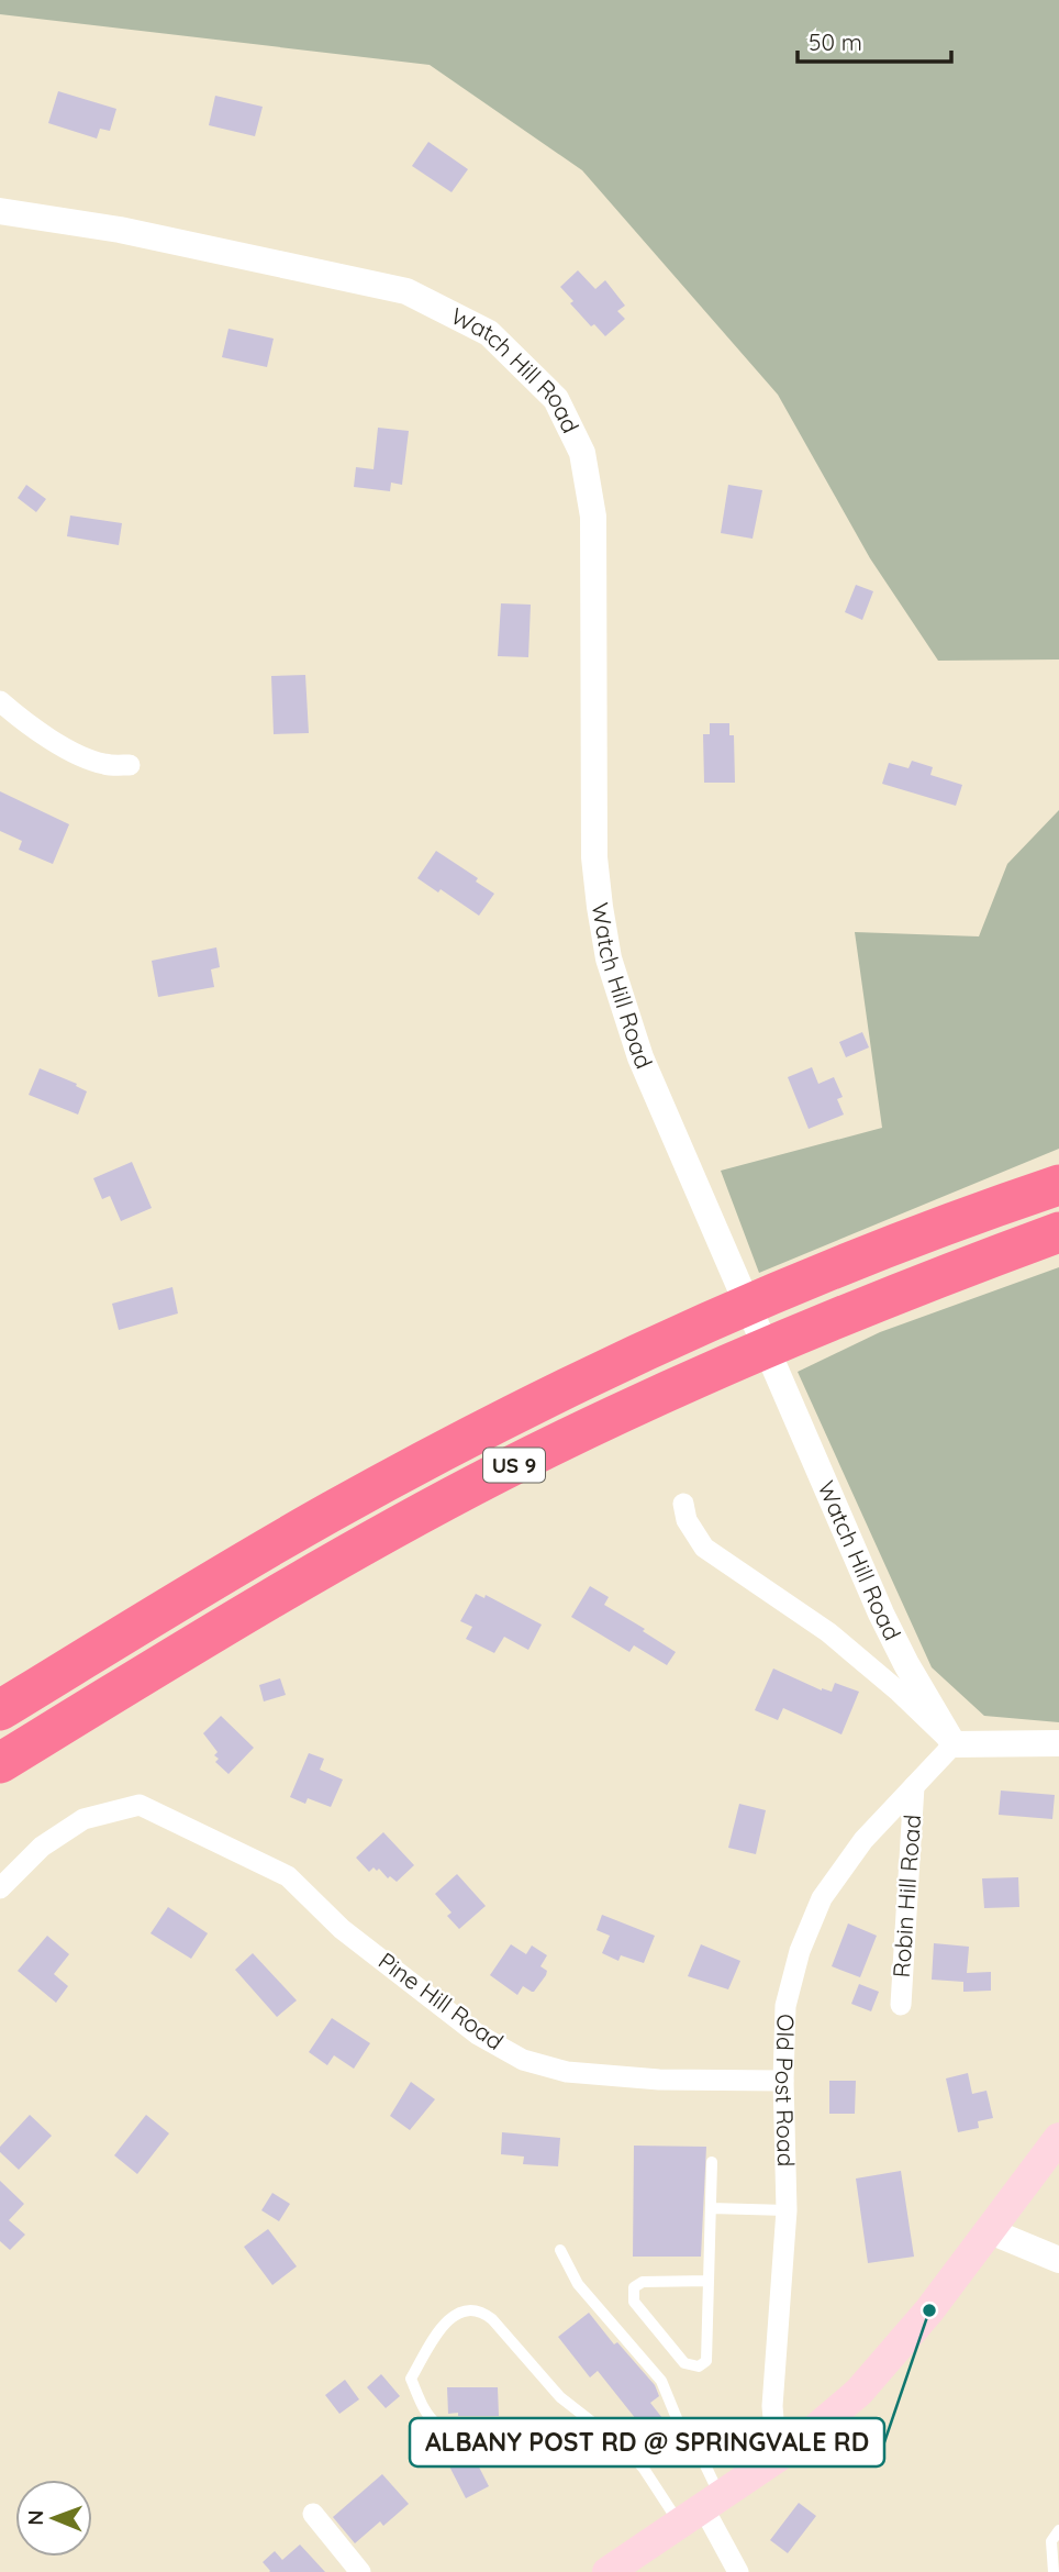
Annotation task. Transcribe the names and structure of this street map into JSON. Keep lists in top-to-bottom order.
{
  "streets": {
    "highway": ["US 9"],
    "street": [
      "Watch Hill Road",
      "Robin Hill Road",
      "Pine Hill Road",
      "Old Post Road"
    ]
  },
  "crossings": [
    ["Watch Hill Road", "Old Post Road"],
    ["Robin Hill Road", "Old Post Road"],
    ["Pine Hill Road", "Old Post Road"]
  ],
  "places": ["ALBANY POST RD @ SPRINGVALE RD"],
  "scale_bar": "50 m",
  "north": "left"
}
